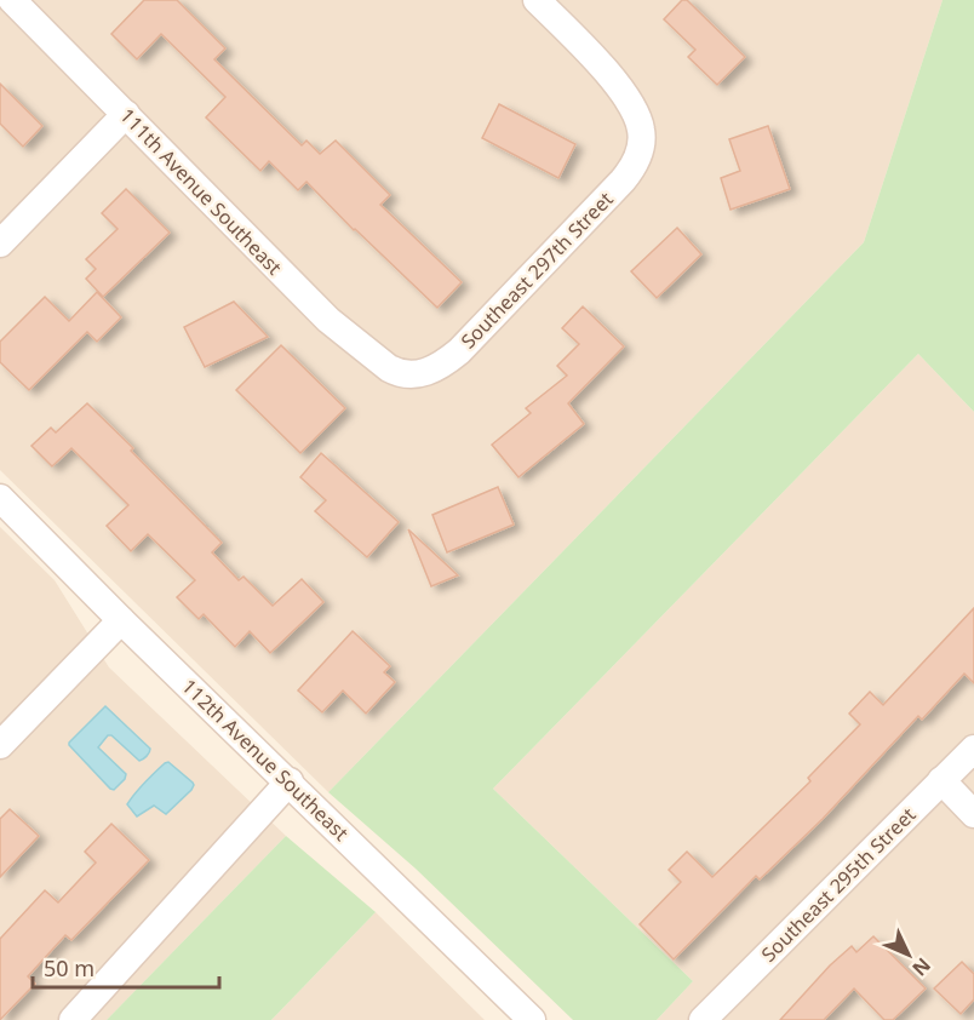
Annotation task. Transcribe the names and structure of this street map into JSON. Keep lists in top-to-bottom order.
{
  "streets": {
    "street": [
      "111th Avenue Southeast",
      "Southeast 297th Street",
      "112th Avenue Southeast",
      "Southeast 295th Street"
    ]
  },
  "crossings": [
    ["111th Avenue Southeast", "Southeast 297th Street"]
  ],
  "scale_bar": "50 m",
  "north": "bottom right"
}
